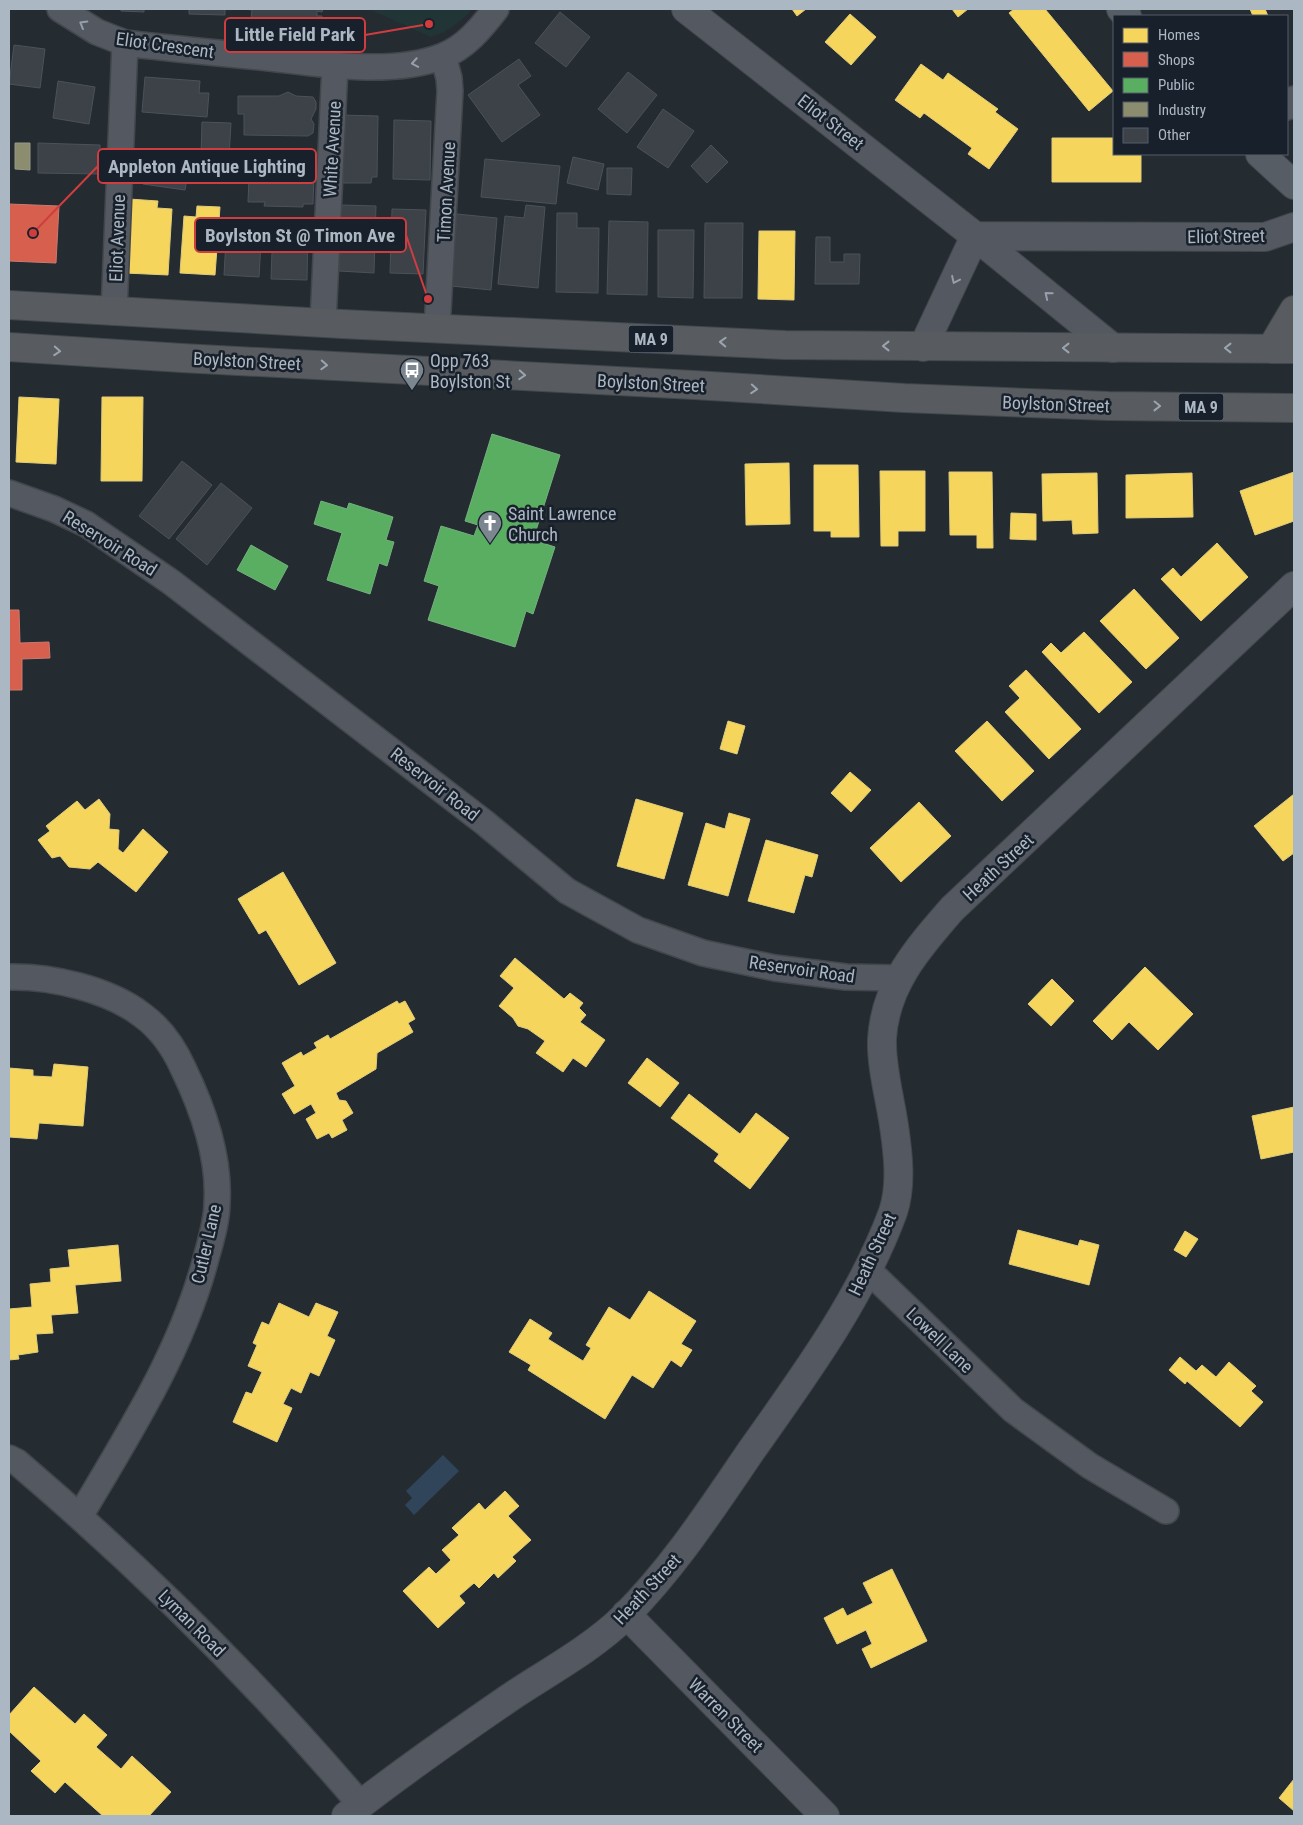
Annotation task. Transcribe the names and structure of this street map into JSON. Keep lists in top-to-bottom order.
{
  "streets": {
    "highway": ["MA 9", "Boylston Street"],
    "street": [
      "Eliot Crescent",
      "Eliot Street",
      "White Avenue",
      "Timon Avenue",
      "Eliot Avenue",
      "Reservoir Road",
      "Heath Street",
      "Cutler Lane",
      "Lowell Lane",
      "Lyman Road",
      "Warren Street"
    ]
  },
  "crossings": [
    ["Eliot Crescent", "White Avenue"],
    ["Eliot Crescent", "Timon Avenue"],
    ["Eliot Crescent", "Eliot Avenue"],
    ["Eliot Street", "MA 9"],
    ["White Avenue", "MA 9"],
    ["Timon Avenue", "MA 9"],
    ["Eliot Avenue", "MA 9"],
    ["Reservoir Road", "Heath Street"],
    ["Heath Street", "Lowell Lane"],
    ["Heath Street", "Lyman Road"],
    ["Heath Street", "Warren Street"],
    ["Cutler Lane", "Lyman Road"]
  ],
  "one_way": ["Eliot Crescent"],
  "places": {
    "other": ["Little Field Park", "Appleton Antique Lighting", "Boylston St @ Timon Ave"],
    "bus stop": ["Opp 763 Boylston St"],
    "church": ["Saint Lawrence Church"]
  },
  "legend": [
    "Homes",
    "Shops",
    "Public",
    "Industry",
    "Other"
  ]
}
